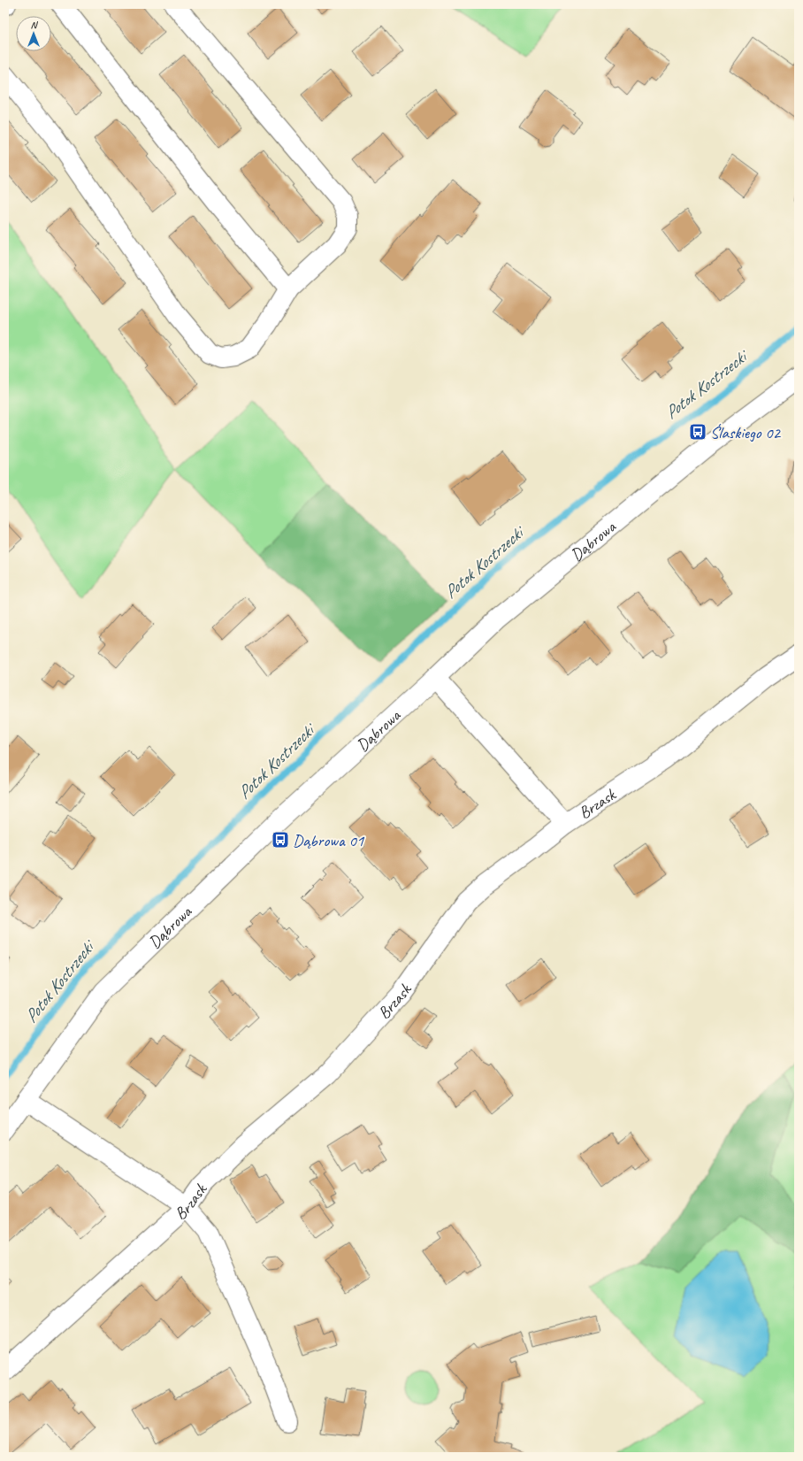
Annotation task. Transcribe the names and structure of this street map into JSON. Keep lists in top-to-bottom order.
{
  "streets": {
    "street": ["Dąbrowa", "Brzask"]
  },
  "water": ["Potok Kostrzecki"],
  "places": {
    "bus stop": ["Ślaskiego 02", "Dąbrowa 01"]
  },
  "north": "top"
}
